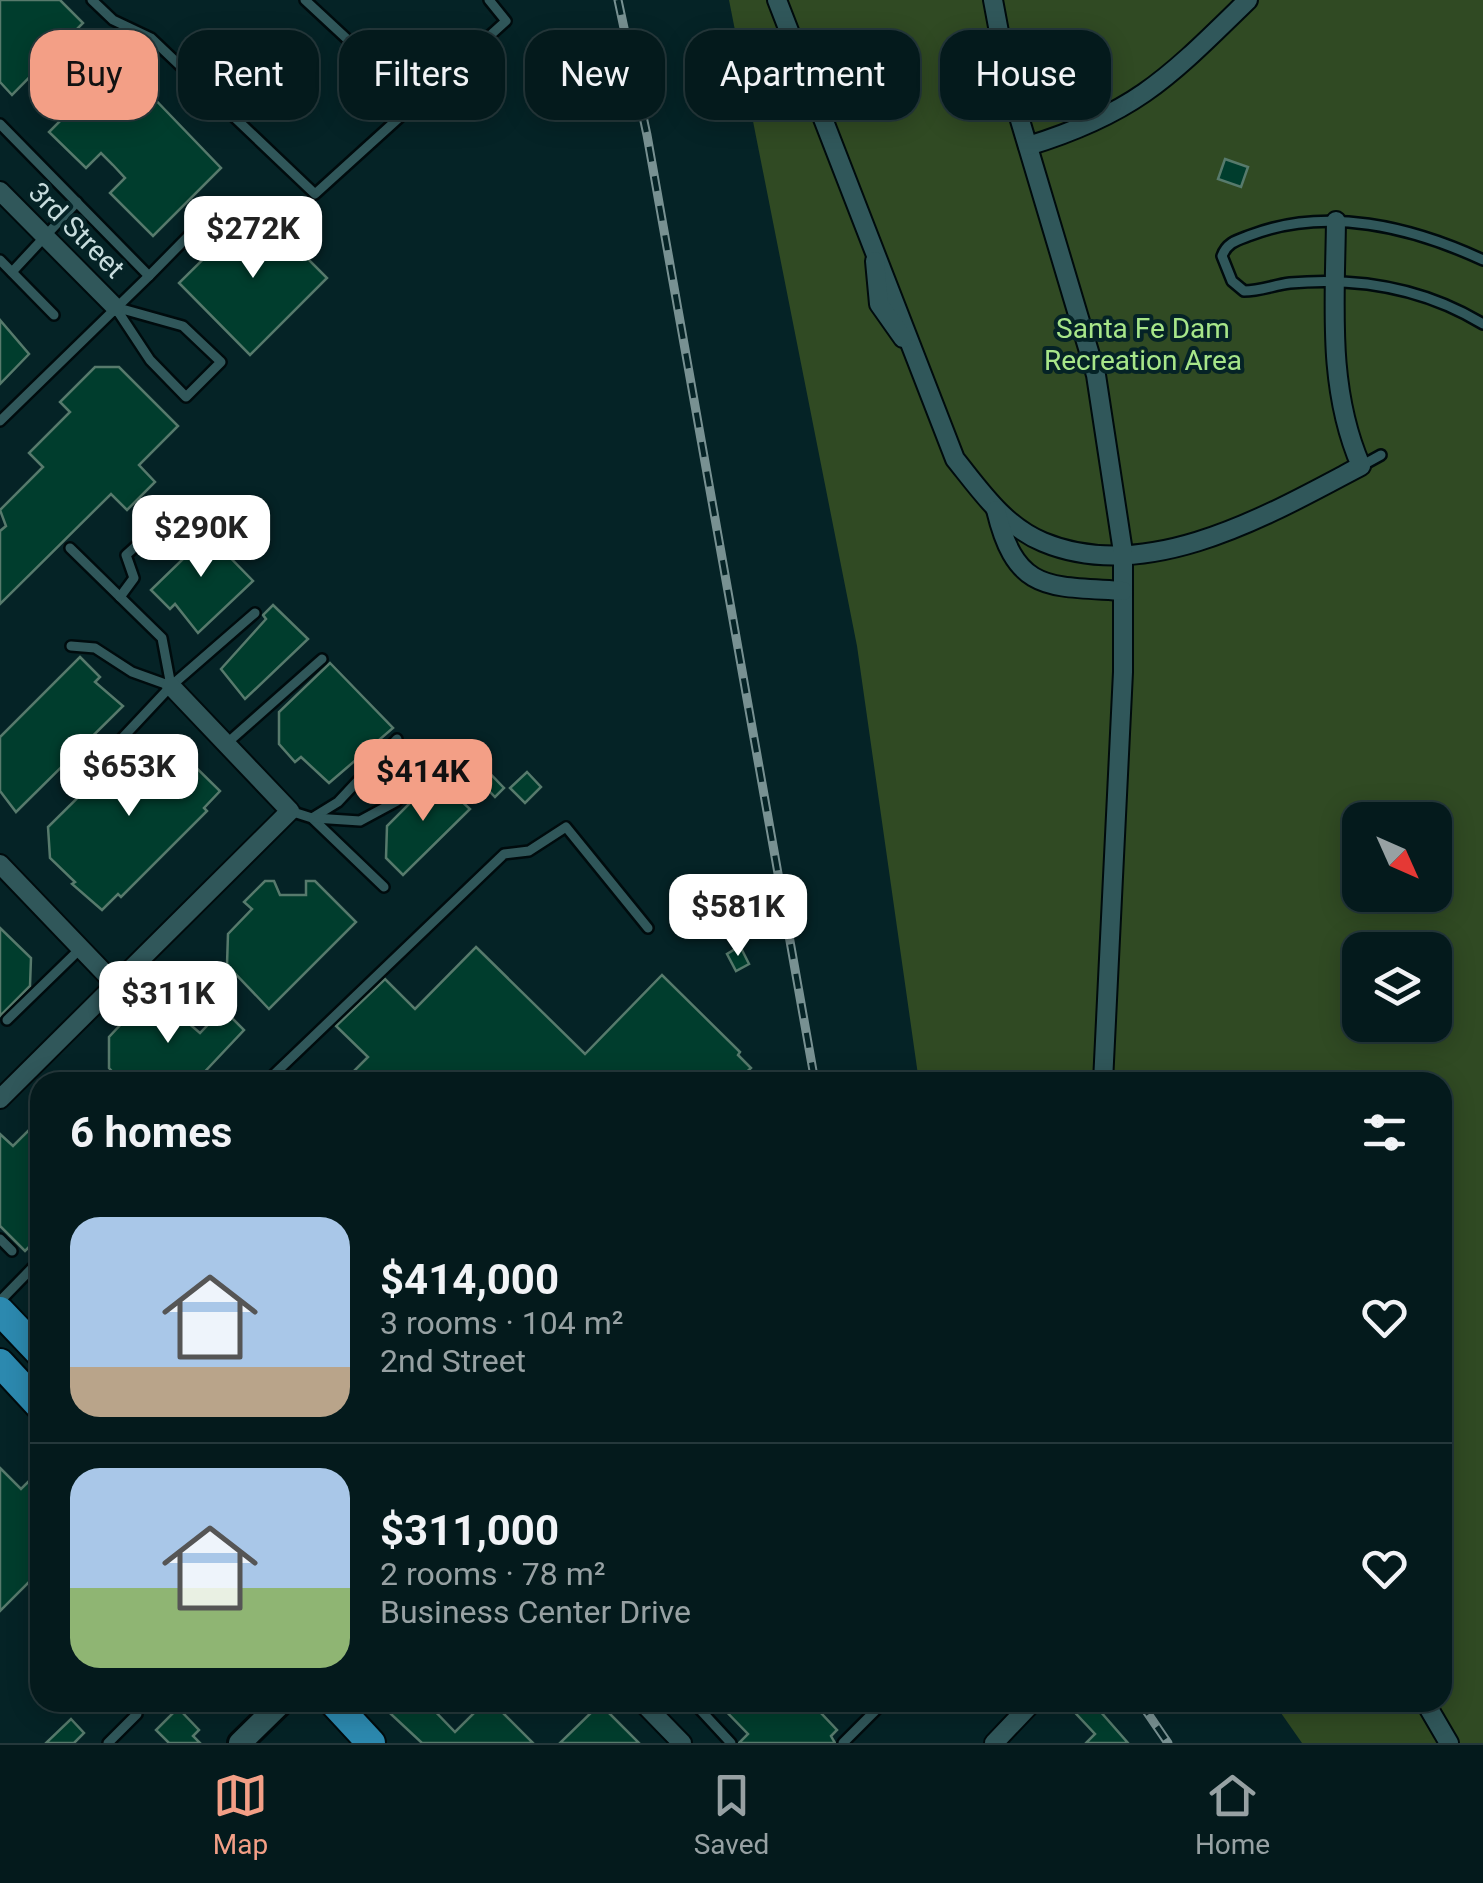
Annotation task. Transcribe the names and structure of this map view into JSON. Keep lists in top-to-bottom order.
{
  "streets": {
    "street": ["3rd Street"]
  },
  "parks": ["Santa Fe Dam Recreation Area"],
  "north": "bottom right",
  "page": {
    "chip": [
      "Buy",
      "Rent",
      "Filters",
      "New",
      "Apartment",
      "House"
    ],
    "price": [
      "$272K",
      "$290K",
      "$653K",
      "$414K",
      "$581K",
      "$311K"
    ],
    "heading": "6 homes",
    "list": [
      {
        "name": "$414,000",
        "note": "3 rooms · 104 m² · 2nd Street"
      },
      {
        "name": "$311,000",
        "note": "2 rooms · 78 m² · Business Center Drive"
      }
    ],
    "tabs": ["Map", "Saved", "Home"]
  }
}
